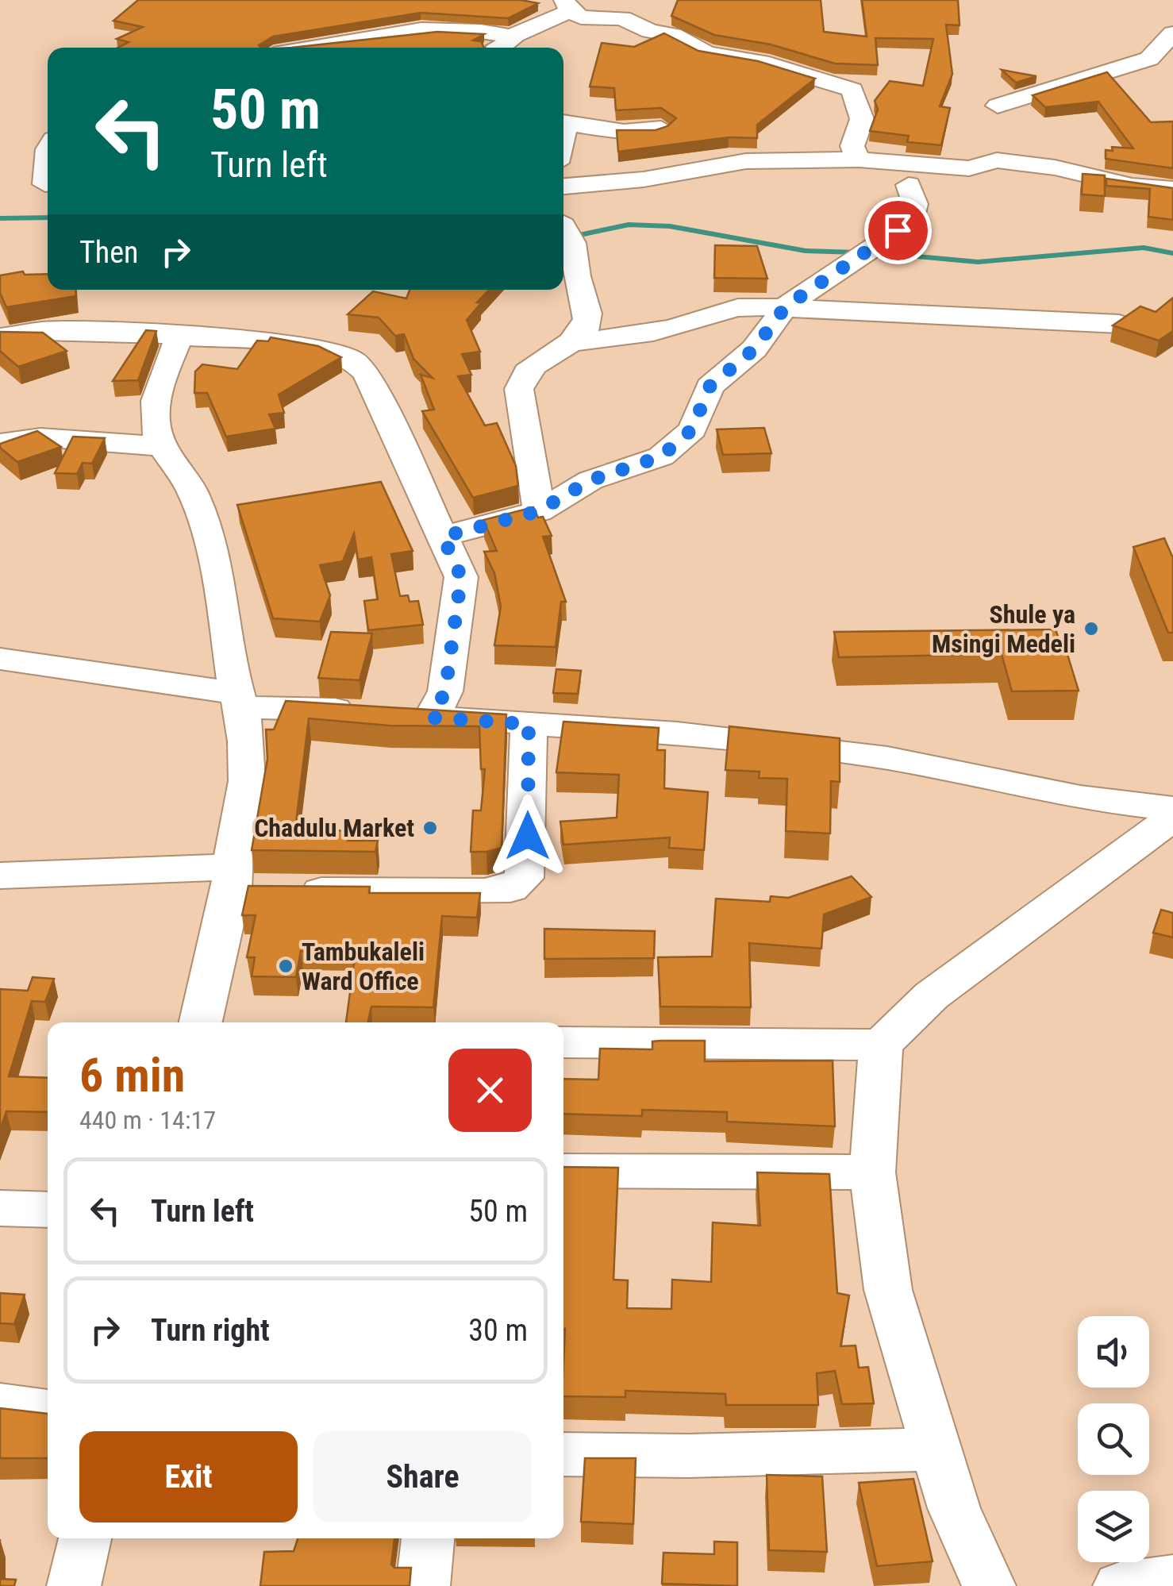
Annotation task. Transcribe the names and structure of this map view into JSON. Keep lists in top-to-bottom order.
{
  "places": ["Shule ya Msingi Medeli", "Chadulu Market", "Tambukaleli Ward Office"],
  "page": {
    "turn": ["50 m", "Turn left"],
    "then": "Then",
    "heading": ["6 min", "440 m · 14:17"],
    "list": [
      {
        "name": "Turn left",
        "value": "50 m"
      },
      {
        "name": "Turn right",
        "value": "30 m"
      }
    ],
    "buttons": ["Exit", "Share"]
  }
}
